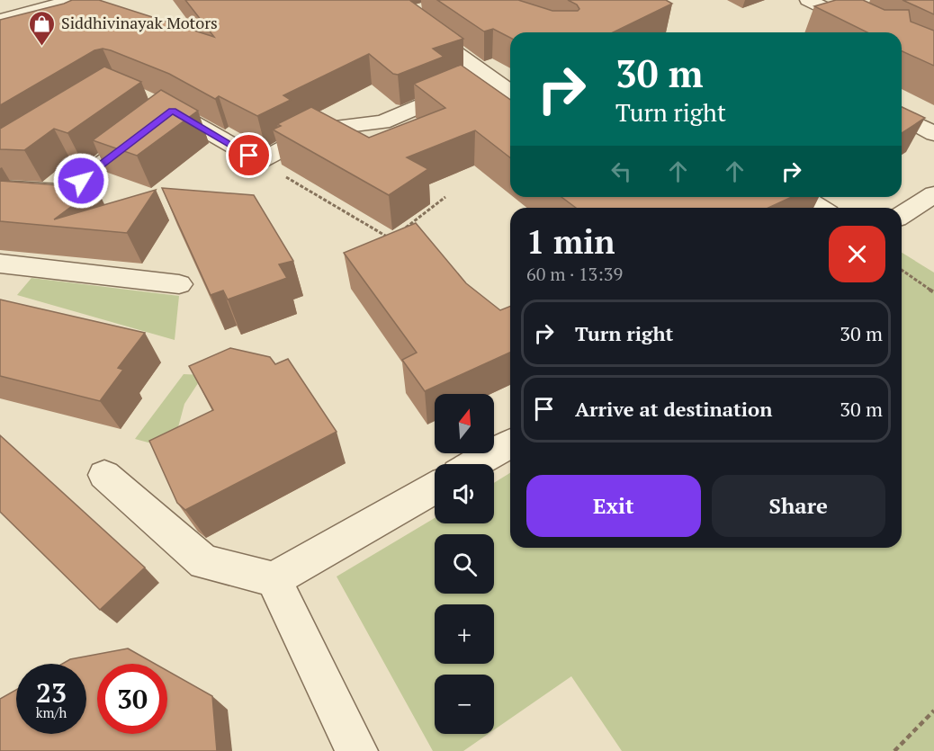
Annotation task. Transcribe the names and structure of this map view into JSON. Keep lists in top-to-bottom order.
{
  "places": {
    "shop": ["Siddhivinayak Motors"]
  },
  "north": "top",
  "page": {
    "turn": ["30 m", "Turn right"],
    "heading": ["1 min", "60 m · 13:39"],
    "list": [
      {
        "name": "Turn right",
        "value": "30 m"
      },
      {
        "name": "Arrive at destination",
        "value": "30 m"
      }
    ],
    "map_buttons": ["+", "−"],
    "buttons": ["Exit", "Share"],
    "speed": "23 km/h",
    "limit": "30"
  }
}
